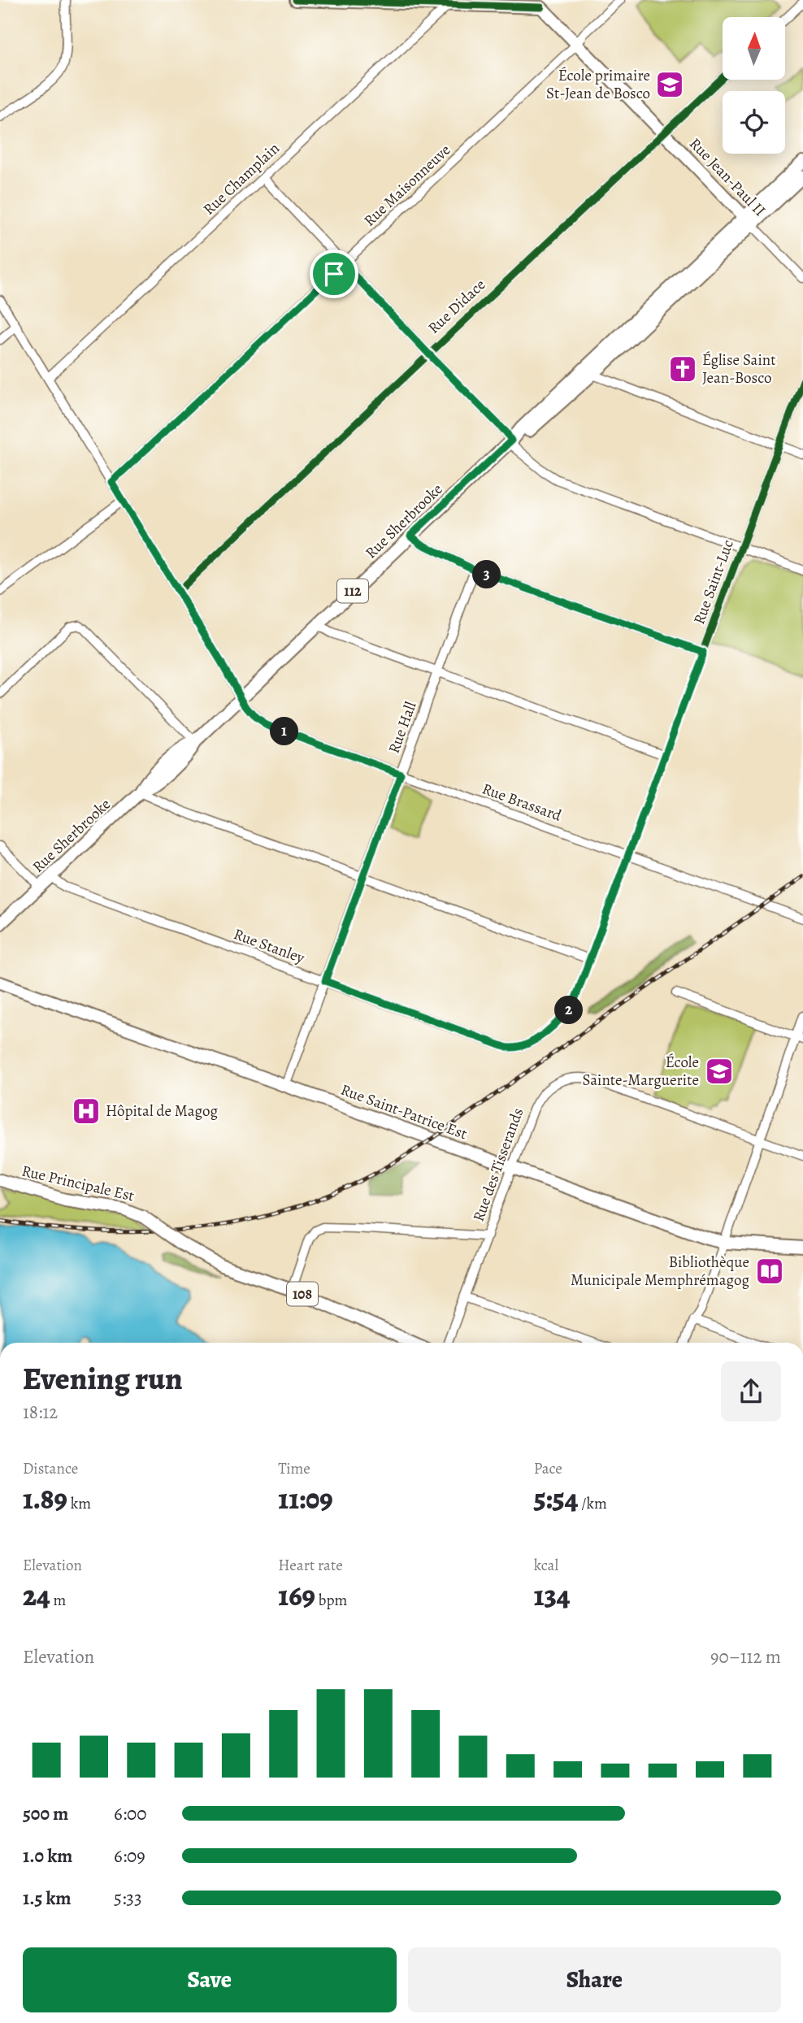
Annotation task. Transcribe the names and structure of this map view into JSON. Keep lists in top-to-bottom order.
{
  "streets": {
    "main road": [
      "Rue Jean-Paul II",
      "Rue Sherbrooke",
      "112",
      "Rue Saint-Patrice Est",
      "Rue Principale Est",
      "108"
    ],
    "street": [
      "Rue Champlain",
      "Rue Maisonneuve",
      "Rue Didace",
      "Rue Saint-Luc",
      "Rue Hall",
      "Rue Brassard",
      "Rue Stanley",
      "Rue des Tisserands"
    ]
  },
  "crossings": [
    ["Rue Jean-Paul II", "Rue Maisonneuve"],
    ["Rue Jean-Paul II", "Rue Didace"],
    ["Rue Jean-Paul II", "Rue Sherbrooke"],
    ["Rue Champlain", "Rue Brassard"],
    ["Rue Maisonneuve", "Rue Brassard"],
    ["Rue Didace", "Rue Brassard"],
    ["Rue Sherbrooke", "Rue Brassard"],
    ["Rue Sherbrooke", "Rue Stanley"],
    ["Rue Saint-Luc", "Rue Brassard"],
    ["Rue Saint-Luc", "Rue Stanley"],
    ["Rue Hall", "Rue Brassard"],
    ["Rue Hall", "Rue Stanley"],
    ["Rue Hall", "Rue Saint-Patrice Est"],
    ["Rue Saint-Patrice Est", "Rue des Tisserands"]
  ],
  "places": {
    "school or university": ["École primaire St-Jean de Bosco", "École Sainte-Marguerite"],
    "church": ["Église Saint Jean-Bosco"],
    "hospital": ["Hôpital de Magog"],
    "library": ["Bibliothèque Municipale Memphrémagog"]
  },
  "north": "top",
  "page": {
    "pins": ["3", "1", "2"],
    "heading": ["Evening run", "18:12"],
    "stats": [
      ["Distance", "1.89 km"],
      ["Time", "11:09"],
      ["Pace", "5:54 /km"],
      ["Elevation", "24 m"],
      ["Heart rate", "169 bpm"],
      ["kcal", "134"]
    ],
    "chart": ["Elevation", "90–112 m"],
    "list": [
      {
        "name": "500 m",
        "note": "6:00"
      },
      {
        "name": "1.0 km",
        "note": "6:09"
      },
      {
        "name": "1.5 km",
        "note": "5:33"
      }
    ],
    "buttons": ["Save", "Share"]
  }
}
